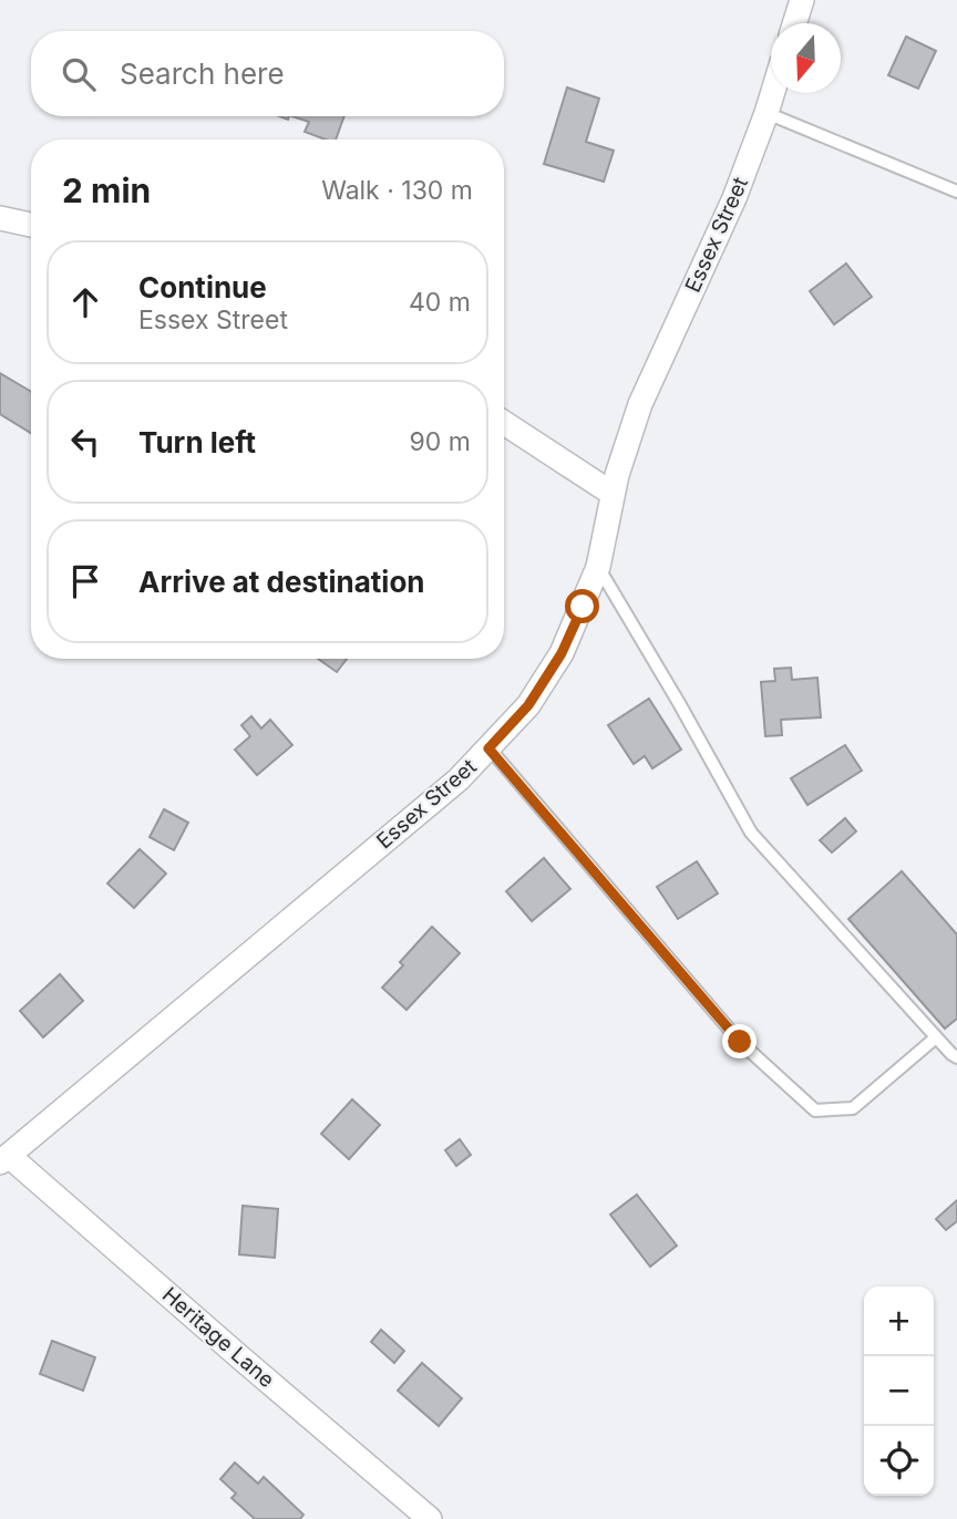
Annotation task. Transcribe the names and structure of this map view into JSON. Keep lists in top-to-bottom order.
{
  "streets": {
    "street": ["Essex Street", "Heritage Lane"]
  },
  "crossings": [
    ["Essex Street", "Heritage Lane"]
  ],
  "north": "bottom",
  "page": {
    "search": "Search here",
    "heading": ["2 min", "Walk · 130 m"],
    "list": [
      ["Continue", "Essex Street", "40 m"],
      ["Turn left", "90 m"],
      "Arrive at destination"
    ],
    "map_buttons": ["+", "−"]
  }
}
